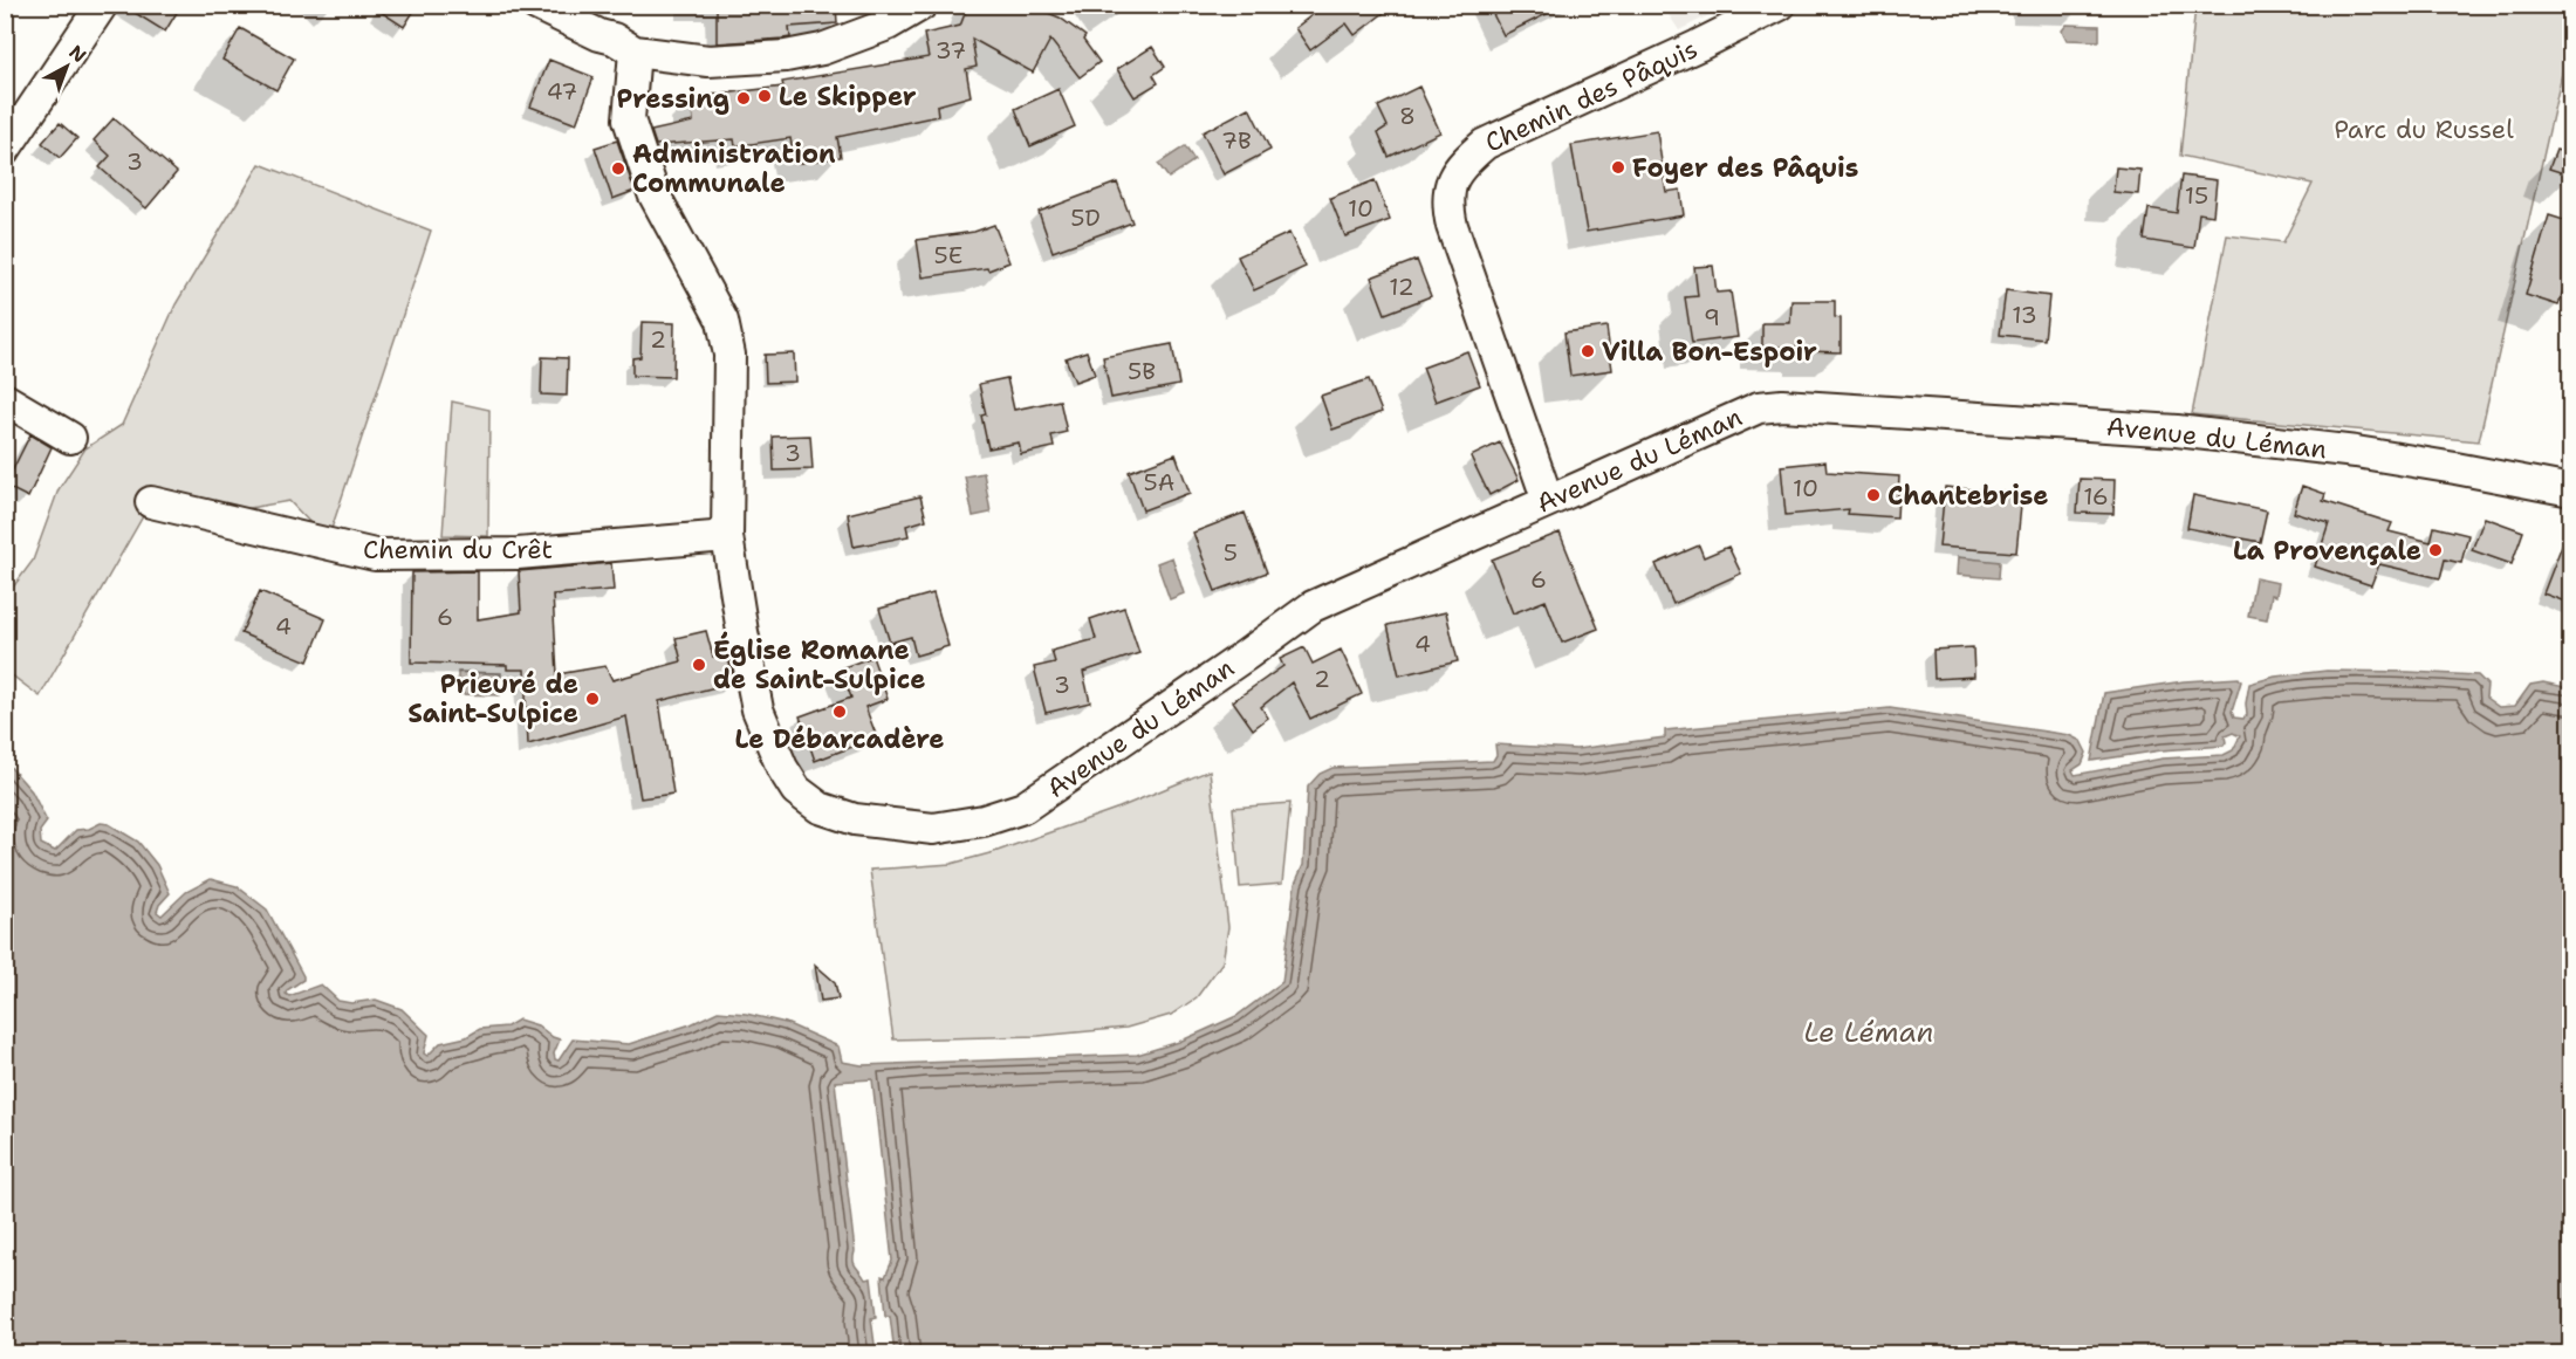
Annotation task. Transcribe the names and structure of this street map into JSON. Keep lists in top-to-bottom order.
{
  "streets": {
    "street": ["Chemin des Pâquis", "Avenue du Léman", "Chemin du Crêt"]
  },
  "crossings": [
    ["Chemin des Pâquis", "Avenue du Léman"],
    ["Avenue du Léman", "Chemin du Crêt"]
  ],
  "water": ["Le Léman"],
  "parks": ["Parc du Russel"],
  "places": [
    "Le Skipper",
    "Pressing",
    "Foyer des Pâquis",
    "Administration Communale",
    "Villa Bon-Espoir",
    "Chantebrise",
    "La Provençale",
    "Église Romane de Saint-Sulpice",
    "Prieuré de Saint-Sulpice",
    "Le Débarcadère"
  ],
  "house_numbers": [
    "37",
    "47",
    "8",
    "7B",
    "3",
    "15",
    "10",
    "5D",
    "5E",
    "12",
    "13",
    "9",
    "2",
    "5B",
    "3",
    "5A",
    "10",
    "16",
    "5",
    "6",
    "6",
    "4",
    "4",
    "2",
    "3"
  ],
  "north": "top right"
}
